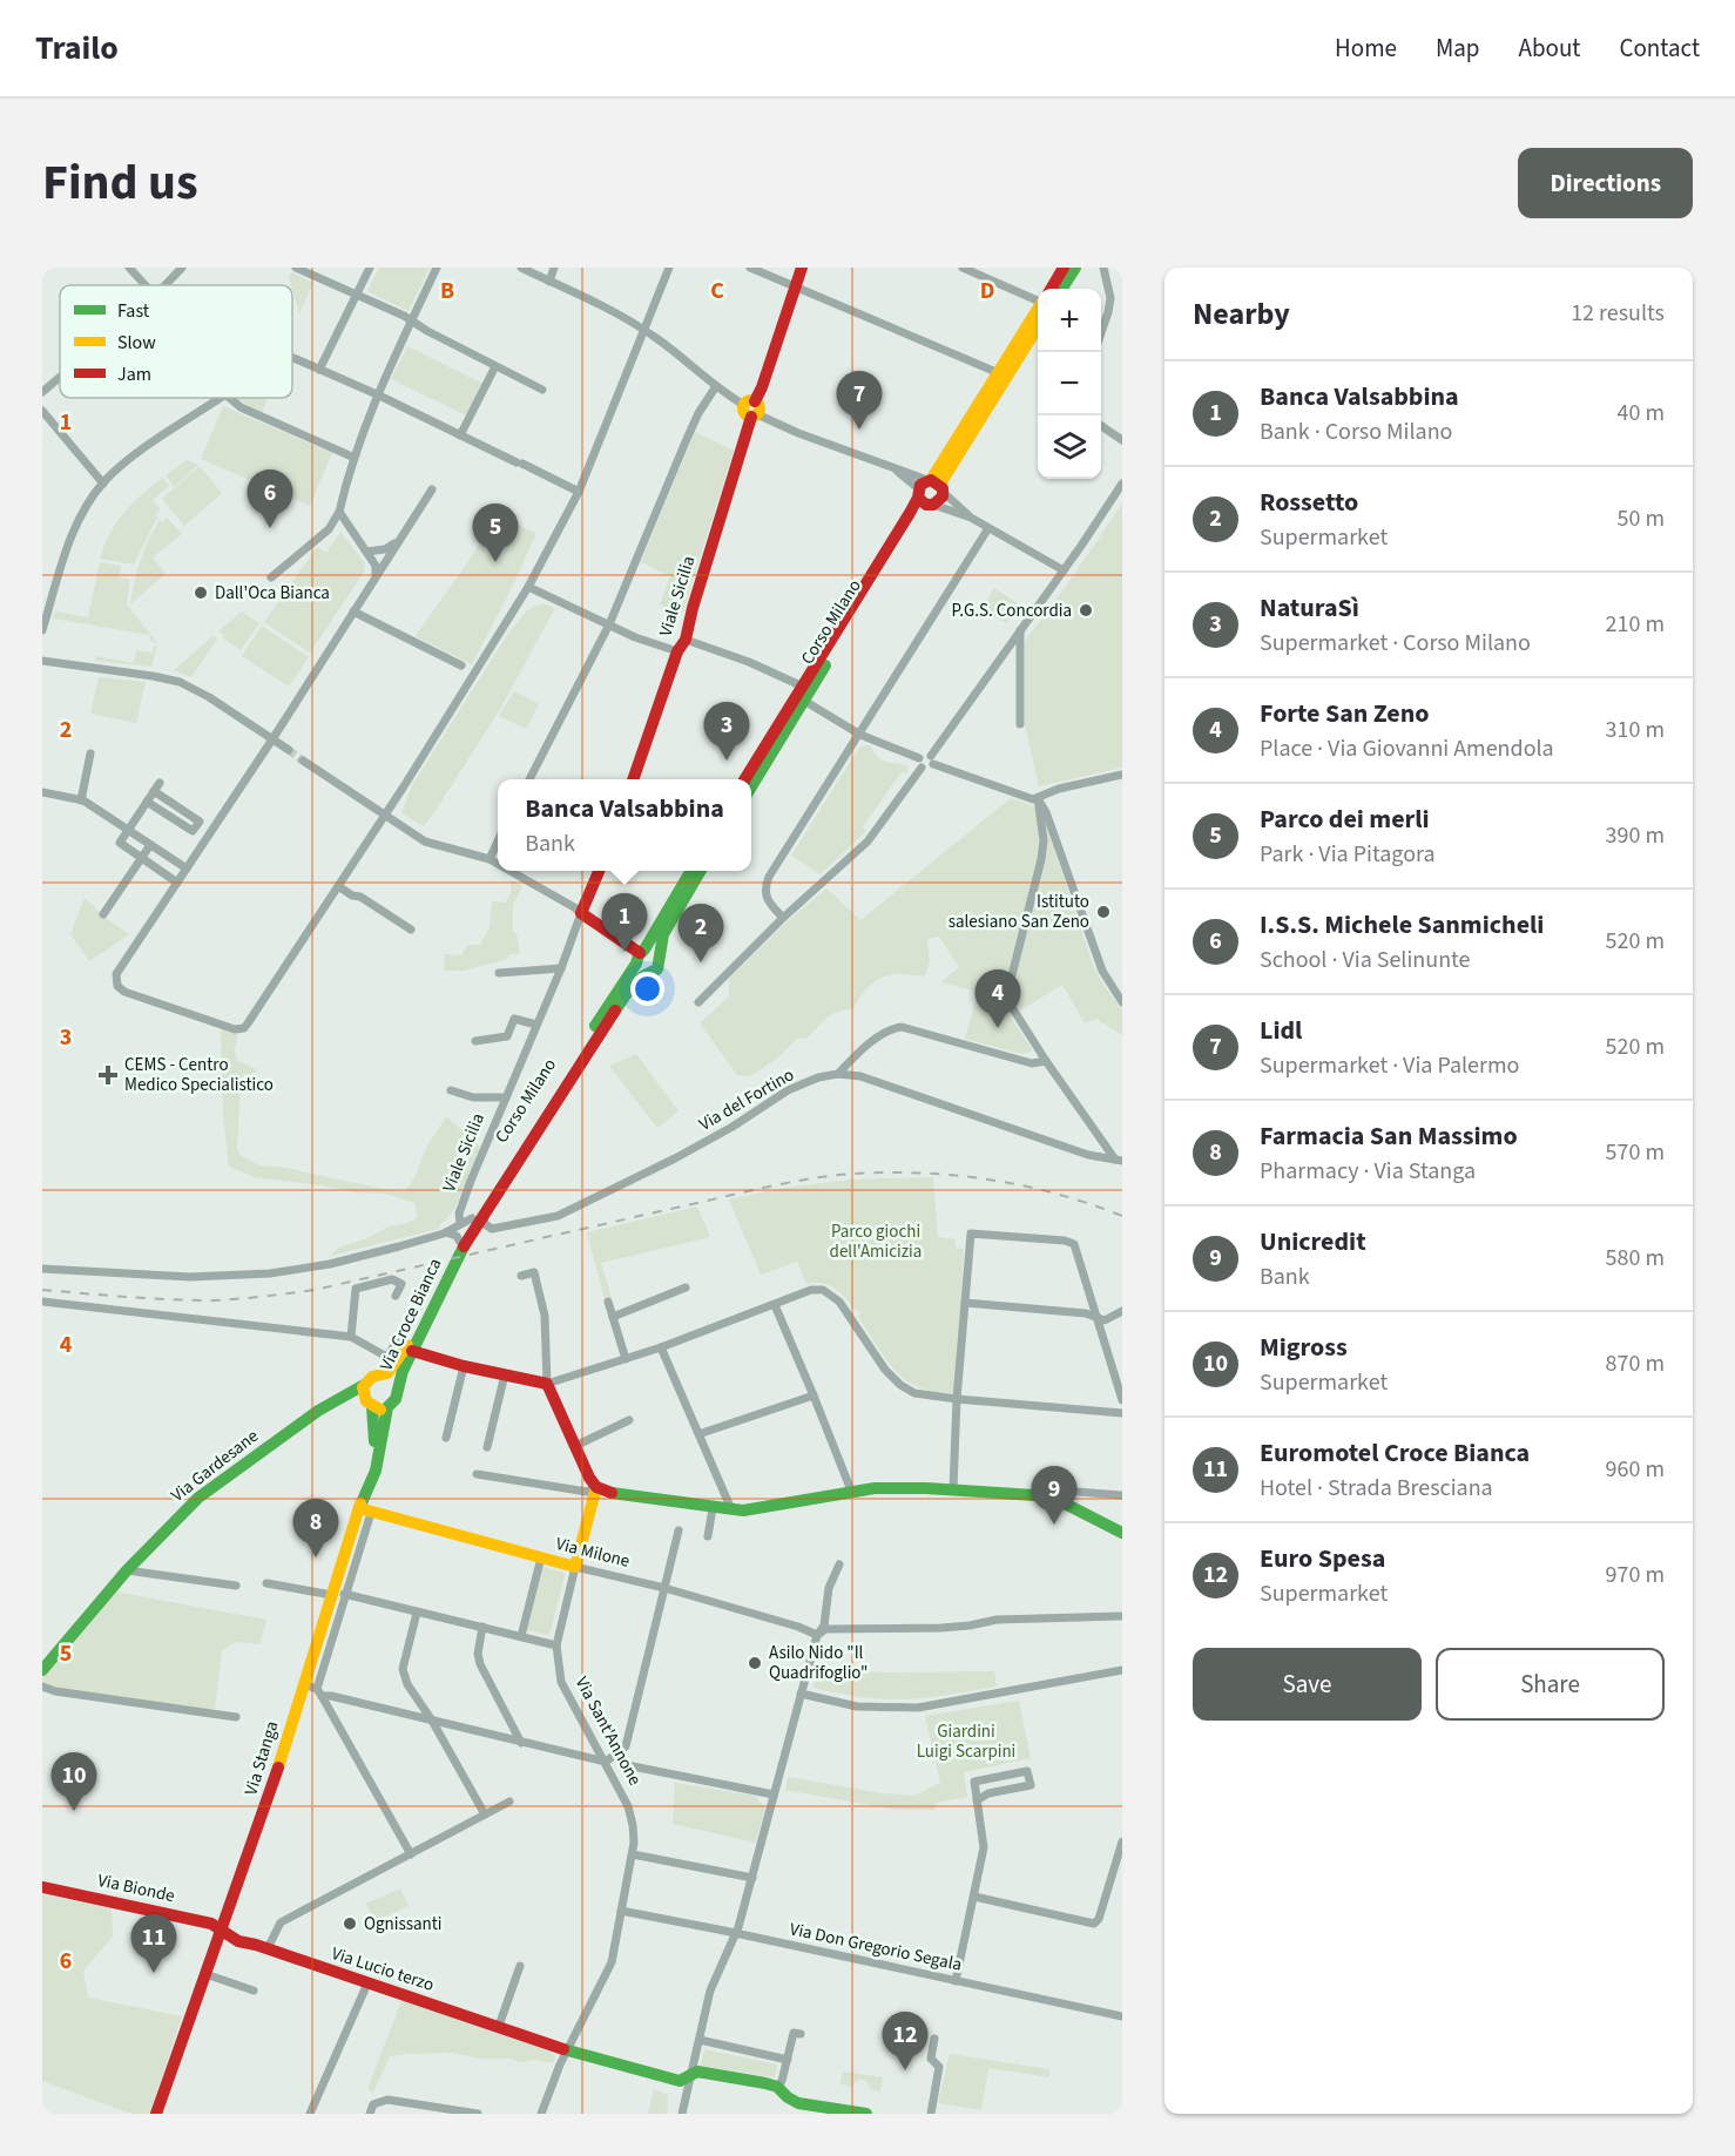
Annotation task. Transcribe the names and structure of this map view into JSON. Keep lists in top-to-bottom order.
{
  "streets": {
    "main road": [
      "Viale Sicilia",
      "Corso Milano",
      "Via Croce Bianca",
      "Via Gardesane",
      "Via Milone",
      "Via Sant'Annone",
      "Via Stanga",
      "Via Bionde",
      "Via Lucio terzo"
    ],
    "street": ["Via del Fortino", "Via Don Gregorio Segala"]
  },
  "crossings": [
    ["Viale Sicilia", "Corso Milano"],
    ["Viale Sicilia", "Via del Fortino"],
    ["Corso Milano", "Via del Fortino"],
    ["Corso Milano", "Via Croce Bianca"],
    ["Via Croce Bianca", "Via Gardesane"],
    ["Via Croce Bianca", "Via Milone"],
    ["Via Croce Bianca", "Via Stanga"],
    ["Via Milone", "Via Sant'Annone"],
    ["Via Milone", "Via Stanga"],
    ["Via Sant'Annone", "Via Don Gregorio Segala"],
    ["Via Sant'Annone", "Via Lucio terzo"],
    ["Via Stanga", "Via Bionde"],
    ["Via Stanga", "Via Lucio terzo"],
    ["Via Bionde", "Via Lucio terzo"]
  ],
  "parks": ["Parco giochi dell'Amicizia", "Giardini Luigi Scarpini"],
  "places": {
    "other": [
      "Dall'Oca Bianca",
      "P.G.S. Concordia",
      "Istituto salesiano San Zeno",
      "Asilo Nido \"Il Quadrifoglio\"",
      "Ognissanti"
    ],
    "health": ["CEMS - Centro Medico Specialistico"]
  },
  "legend": ["Fast", "Slow", "Jam"],
  "page": {
    "header": "Trailo",
    "nav": [
      "Home",
      "Map",
      "About",
      "Contact"
    ],
    "title": "Find us",
    "buttons": [
      "Directions",
      ["Save", "Share"]
    ],
    "heading": ["Nearby", "12 results"],
    "map_buttons": ["+", "−"],
    "list": [
      {
        "mark": "1",
        "name": "Banca Valsabbina",
        "note": "Bank · Corso Milano",
        "value": "40 m"
      },
      {
        "mark": "2",
        "name": "Rossetto",
        "note": "Supermarket",
        "value": "50 m"
      },
      {
        "mark": "3",
        "name": "NaturaSì",
        "note": "Supermarket · Corso Milano",
        "value": "210 m"
      },
      {
        "mark": "4",
        "name": "Forte San Zeno",
        "note": "Place · Via Giovanni Amendola",
        "value": "310 m"
      },
      {
        "mark": "5",
        "name": "Parco dei merli",
        "note": "Park · Via Pitagora",
        "value": "390 m"
      },
      {
        "mark": "6",
        "name": "I.S.S. Michele Sanmicheli",
        "note": "School · Via Selinunte",
        "value": "520 m"
      },
      {
        "mark": "7",
        "name": "Lidl",
        "note": "Supermarket · Via Palermo",
        "value": "520 m"
      },
      {
        "mark": "8",
        "name": "Farmacia San Massimo",
        "note": "Pharmacy · Via Stanga",
        "value": "570 m"
      },
      {
        "mark": "9",
        "name": "Unicredit",
        "note": "Bank",
        "value": "580 m"
      },
      {
        "mark": "10",
        "name": "Migross",
        "note": "Supermarket",
        "value": "870 m"
      },
      {
        "mark": "11",
        "name": "Euromotel Croce Bianca",
        "note": "Hotel · Strada Bresciana",
        "value": "960 m"
      },
      {
        "mark": "12",
        "name": "Euro Spesa",
        "note": "Supermarket",
        "value": "970 m"
      }
    ],
    "pins": [
      "7",
      "6",
      "5",
      "3",
      "1",
      "2",
      "4",
      "9",
      "8",
      "10",
      "11",
      "12"
    ],
    "popup": ["Banca Valsabbina", "Bank"]
  },
  "grid": {
    "columns": ["B", "C", "D"],
    "rows": [
      "1",
      "2",
      "3",
      "4",
      "5",
      "6"
    ]
  }
}
